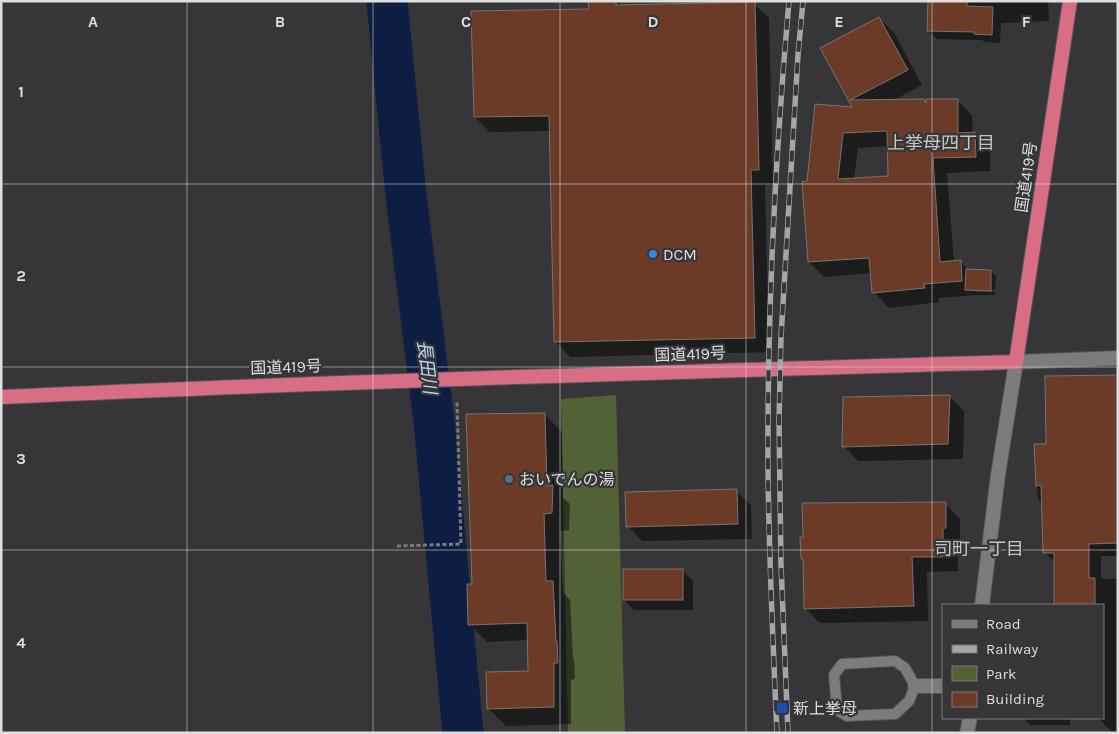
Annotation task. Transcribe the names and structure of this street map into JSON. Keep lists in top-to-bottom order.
{
  "streets": {
    "highway": ["国道419号"]
  },
  "districts": ["上挙母四丁目", "司町一丁目"],
  "water": ["長田川"],
  "places": {
    "other": ["DCM", "おいでんの湯"],
    "transit": ["新上挙母"]
  },
  "legend": [
    "Road",
    "Railway",
    "Park",
    "Building"
  ],
  "grid": {
    "columns": [
      "A",
      "B",
      "C",
      "D",
      "E",
      "F"
    ],
    "rows": [
      "1",
      "2",
      "3",
      "4"
    ]
  }
}
